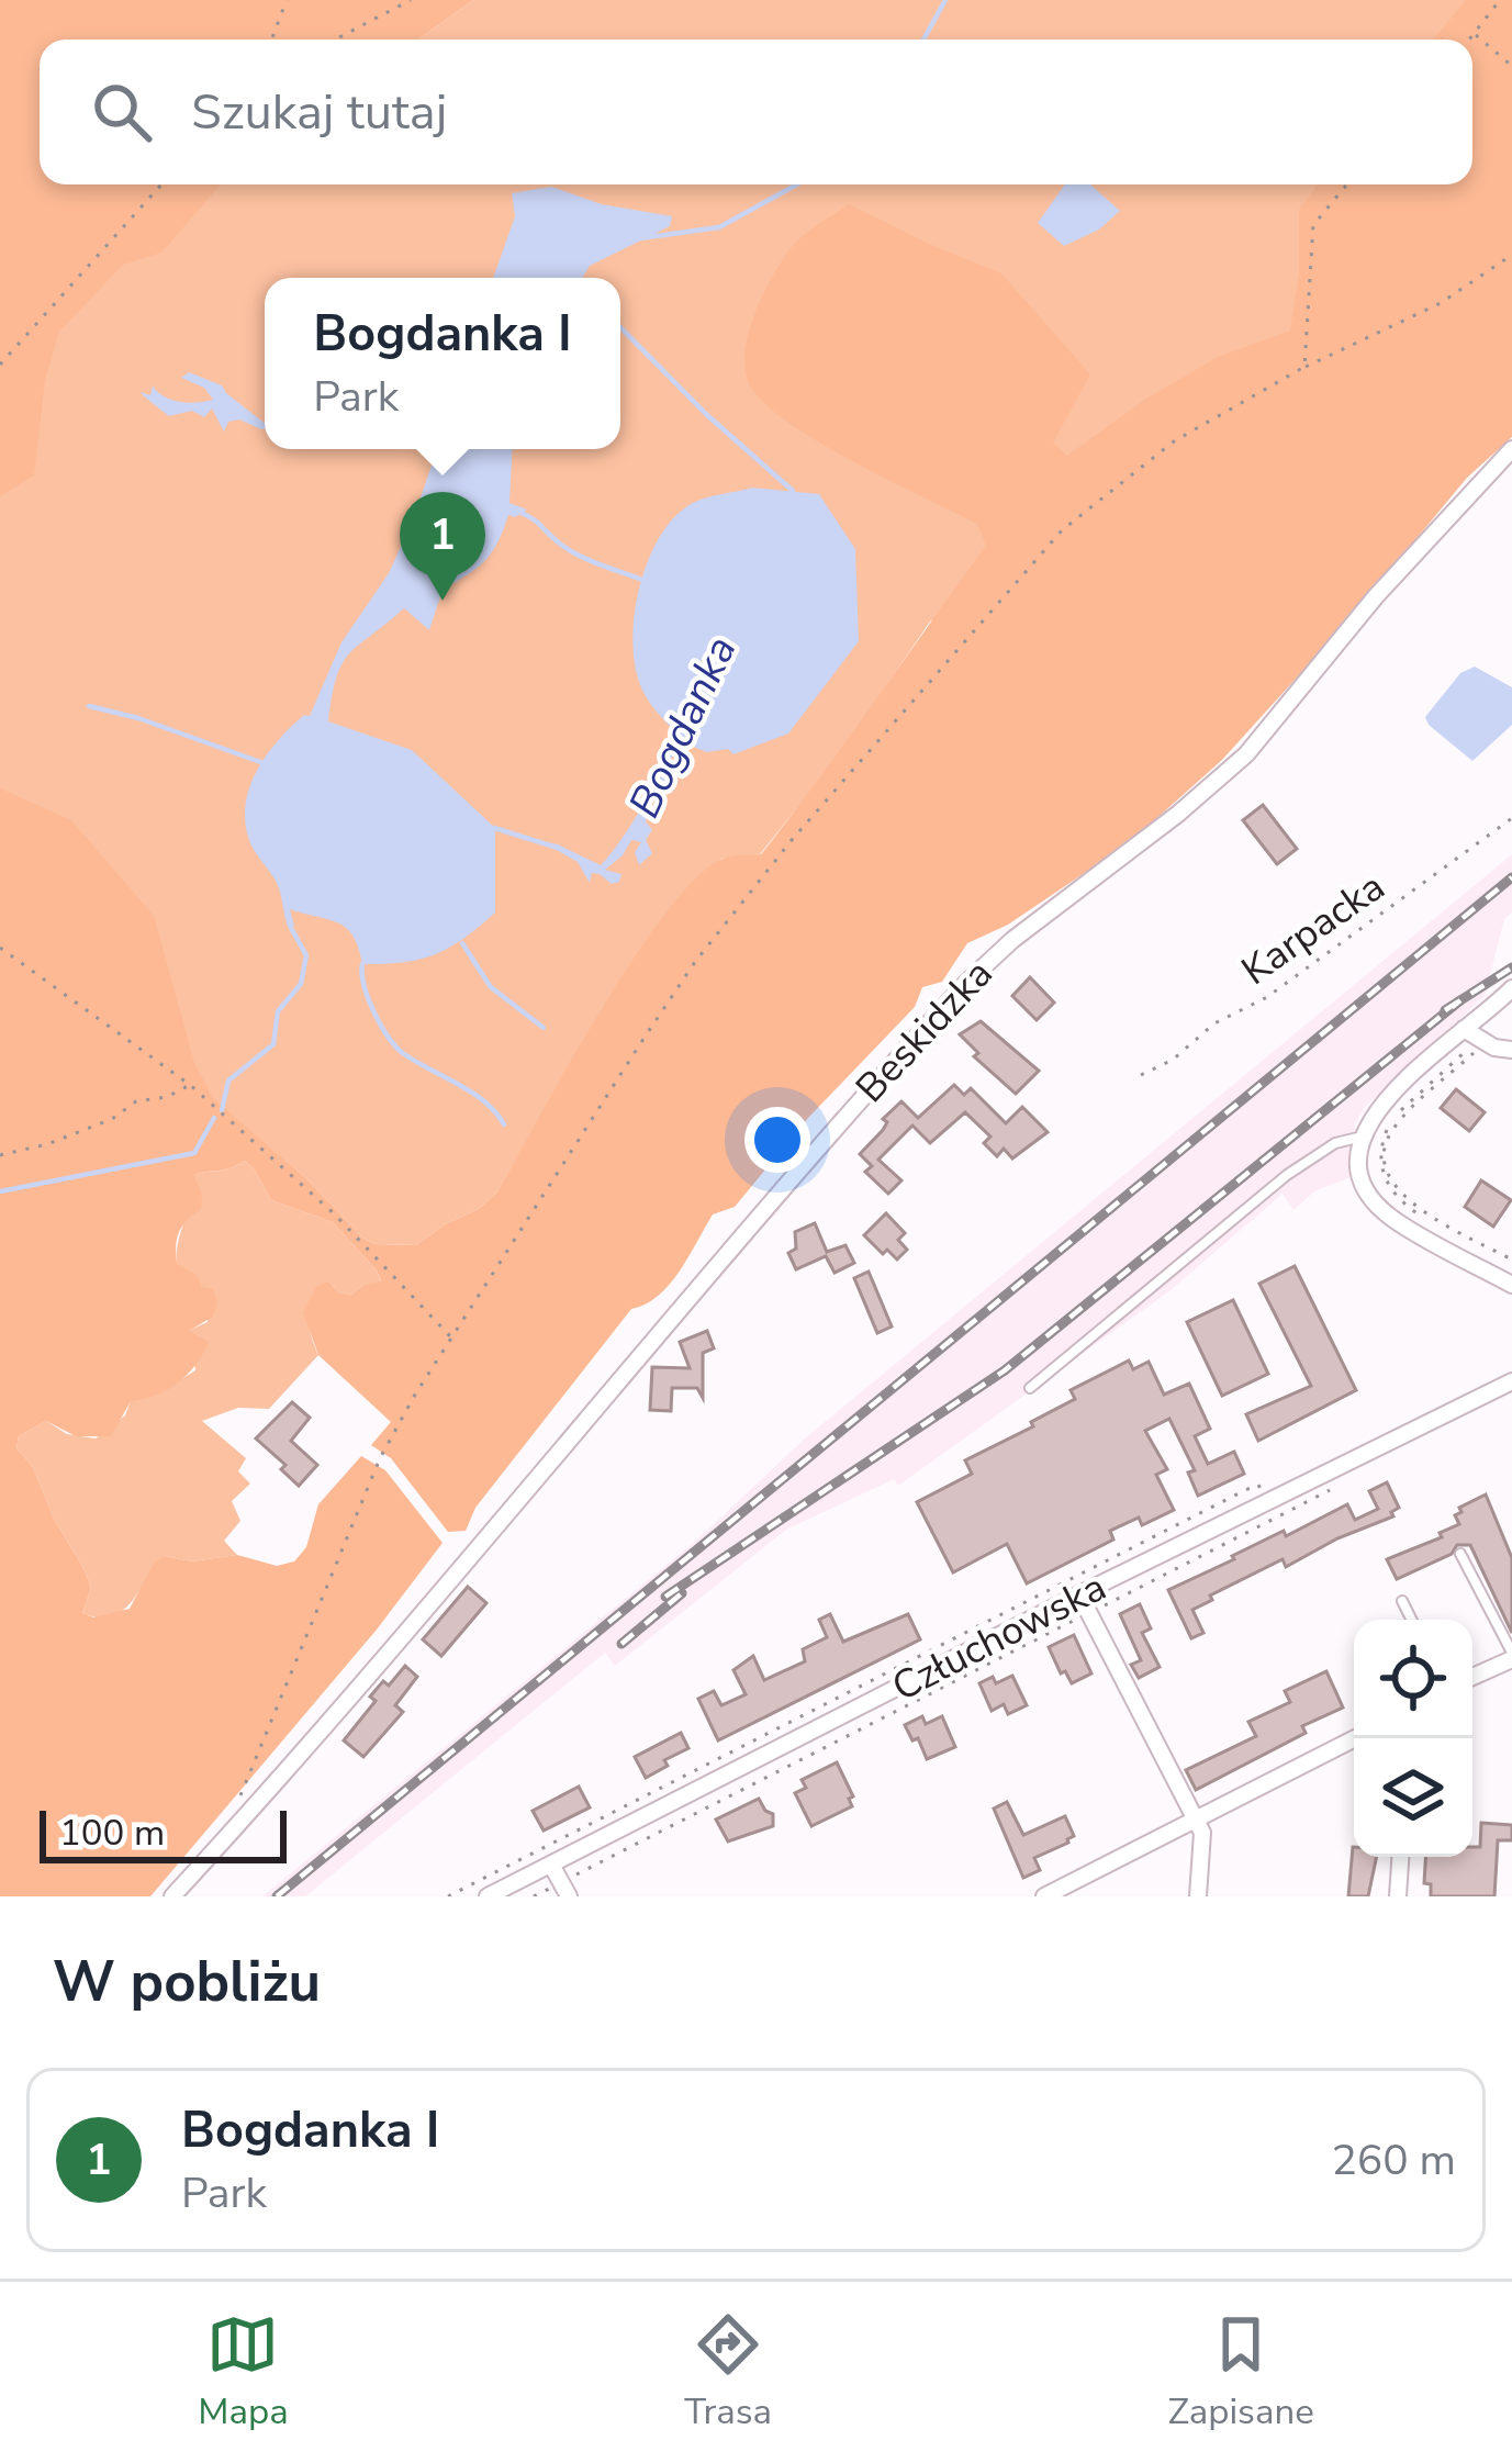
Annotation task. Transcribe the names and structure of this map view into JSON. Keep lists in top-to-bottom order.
{
  "streets": {
    "street": ["Beskidzka", "Człuchowska"],
    "path": ["Karpacka"]
  },
  "water": ["Bogdanka"],
  "scale_bar": "100 m",
  "page": {
    "search": "Szukaj tutaj",
    "popup": ["Bogdanka I", "Park"],
    "pins": "1",
    "scale": "100 m",
    "heading": "W pobliżu",
    "list": [
      {
        "mark": "1",
        "name": "Bogdanka I",
        "note": "Park",
        "value": "260 m"
      }
    ],
    "nav": ["Mapa", "Trasa", "Zapisane"]
  }
}
